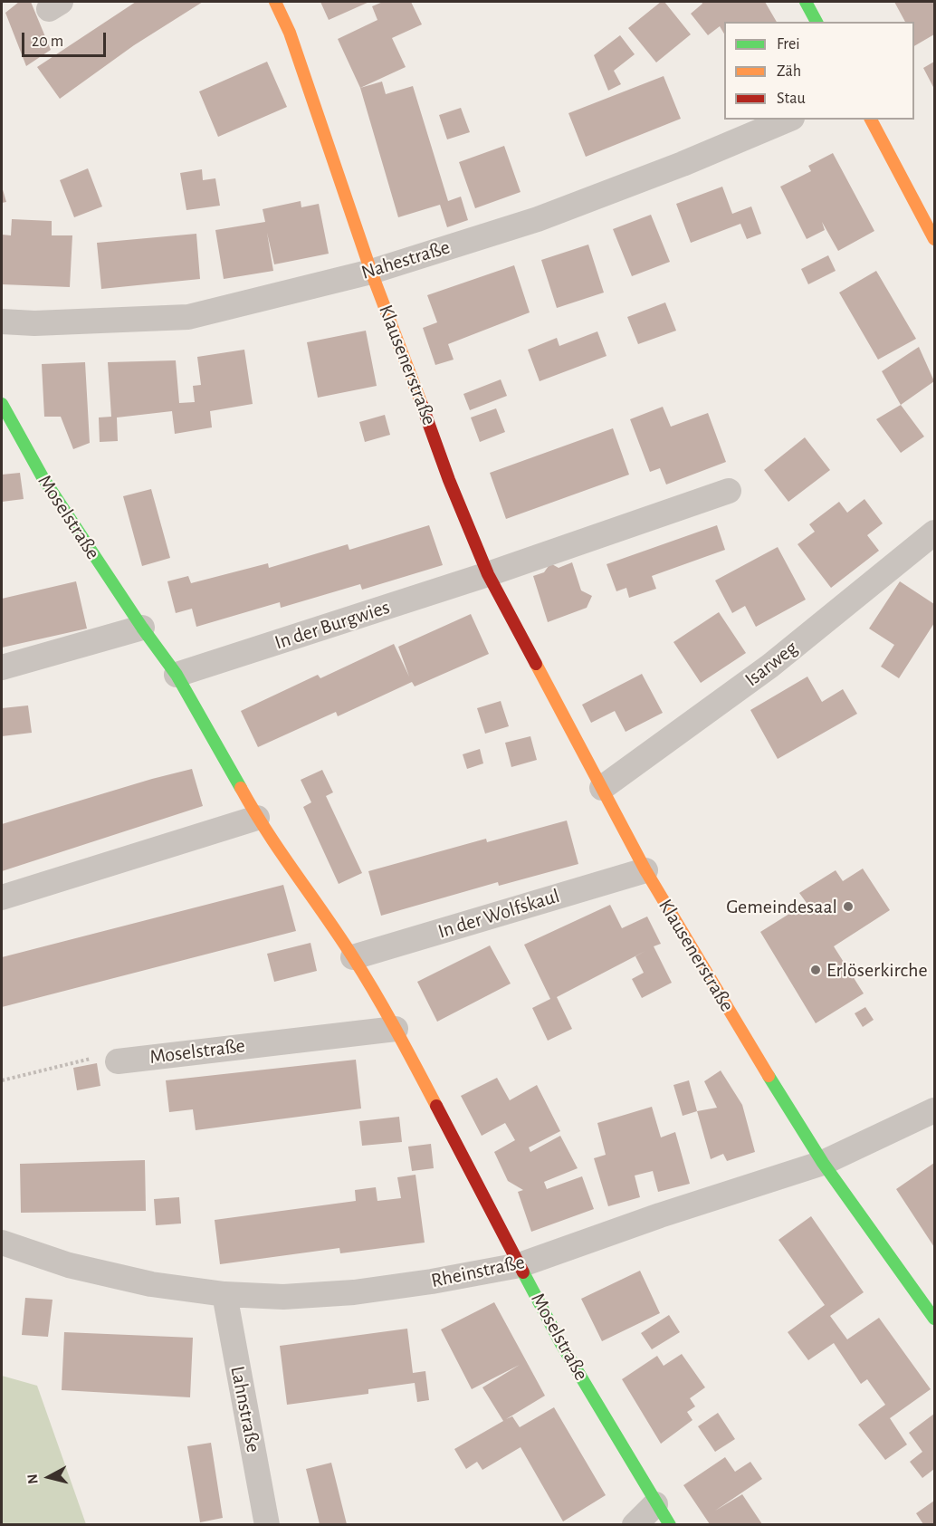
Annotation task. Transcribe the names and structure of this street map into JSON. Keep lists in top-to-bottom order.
{
  "streets": {
    "street": [
      "Nahestraße",
      "Klausenerstraße",
      "Moselstraße",
      "In der Burgwies",
      "Isarweg",
      "In der Wolfskaul",
      "Rheinstraße",
      "Lahnstraße"
    ]
  },
  "crossings": [
    ["Nahestraße", "Klausenerstraße"],
    ["Klausenerstraße", "In der Burgwies"],
    ["Klausenerstraße", "Isarweg"],
    ["Klausenerstraße", "In der Wolfskaul"],
    ["Klausenerstraße", "Rheinstraße"],
    ["Moselstraße", "In der Burgwies"],
    ["Moselstraße", "In der Wolfskaul"],
    ["Moselstraße", "Rheinstraße"],
    ["Rheinstraße", "Lahnstraße"]
  ],
  "places": ["Gemeindesaal", "Erlöserkirche"],
  "legend": ["Frei", "Zäh", "Stau"],
  "scale_bar": "20 m",
  "north": "left"
}
